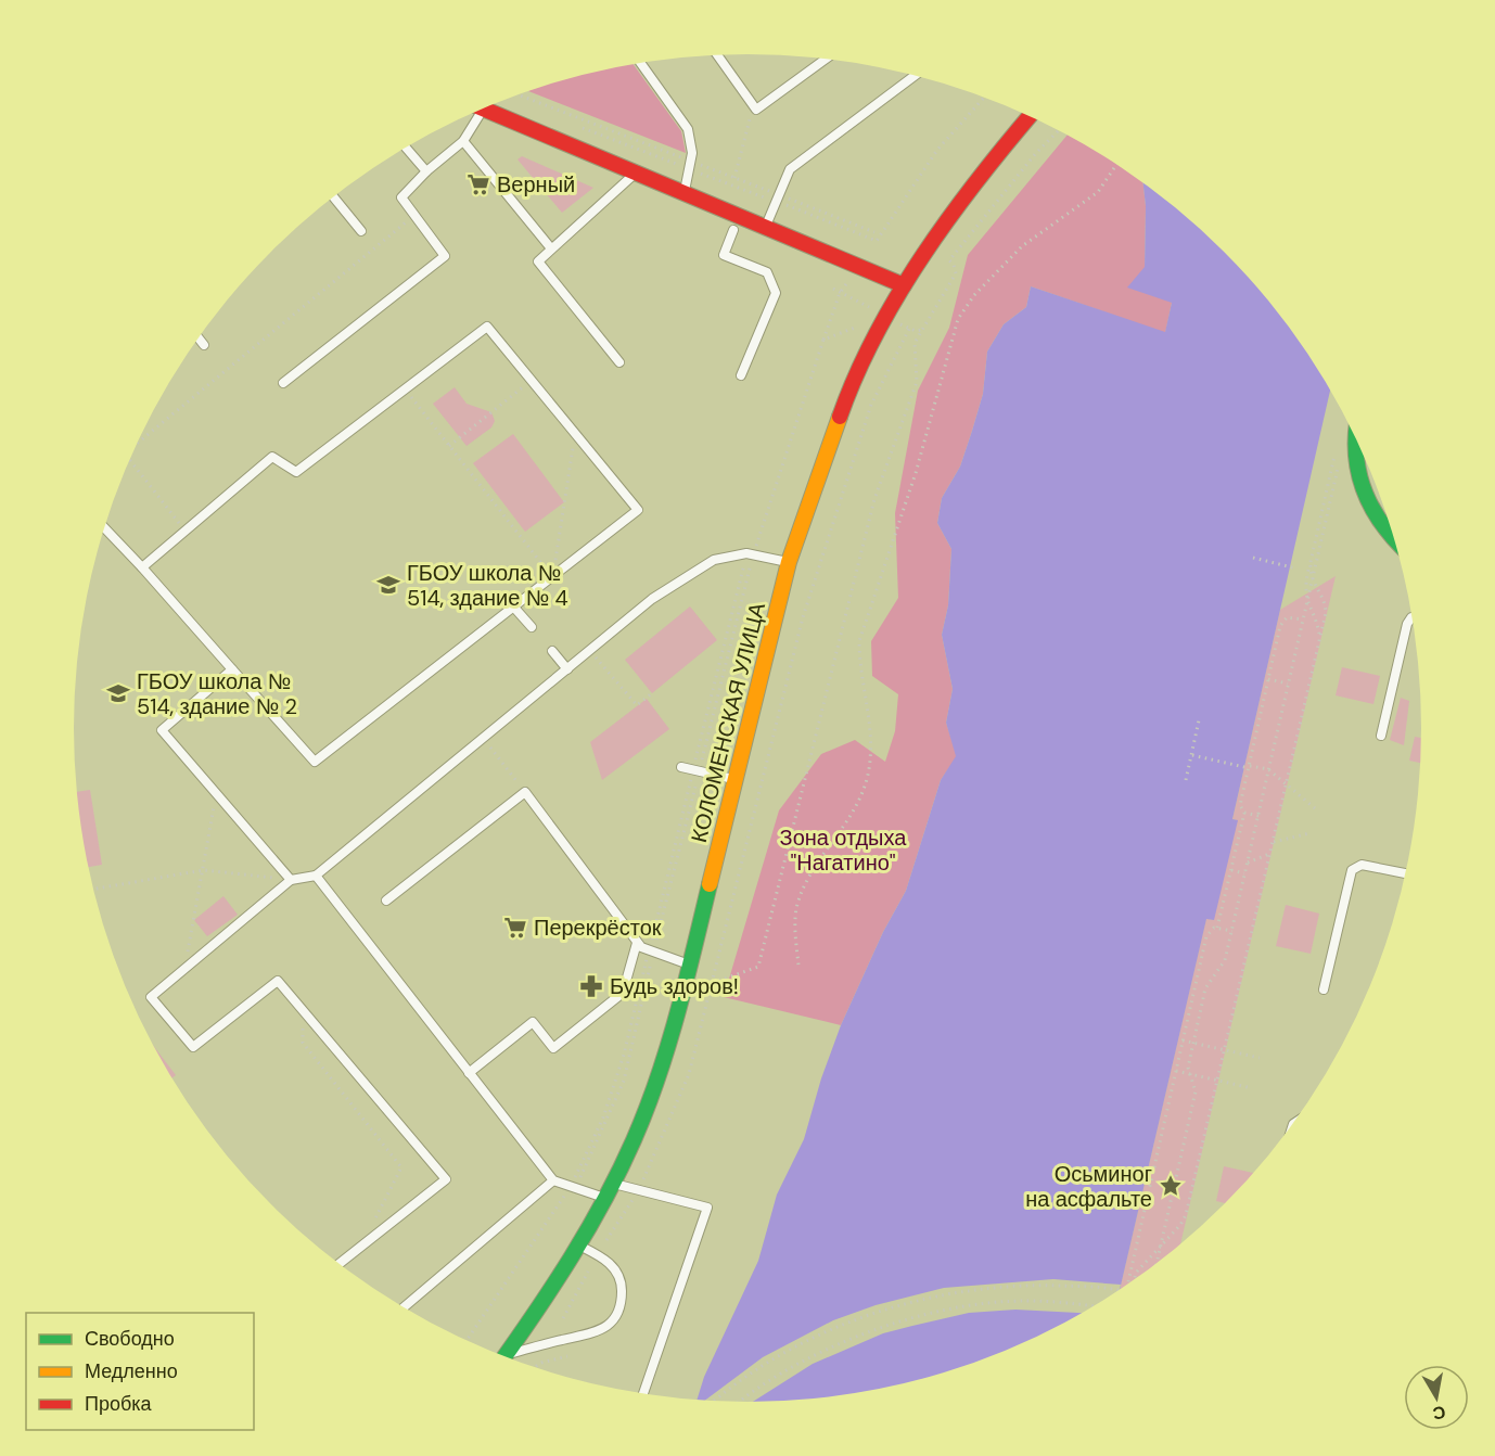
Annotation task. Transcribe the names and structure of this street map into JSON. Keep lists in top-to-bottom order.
{
  "streets": {
    "street": ["КОЛОМЕНСКАЯ УЛИЦА"]
  },
  "parks": ["Зона отдыха \"Нагатино\""],
  "places": {
    "supermarket": ["Верный", "Перекрёсток"],
    "school or university": ["ГБОУ школа № 514, здание № 4", "ГБОУ школа № 514, здание № 2"],
    "pharmacy": ["Будь здоров!"],
    "place": ["Осьминог на асфальте"]
  },
  "legend": ["Свободно", "Медленно", "Пробка"],
  "north": "bottom"
}
